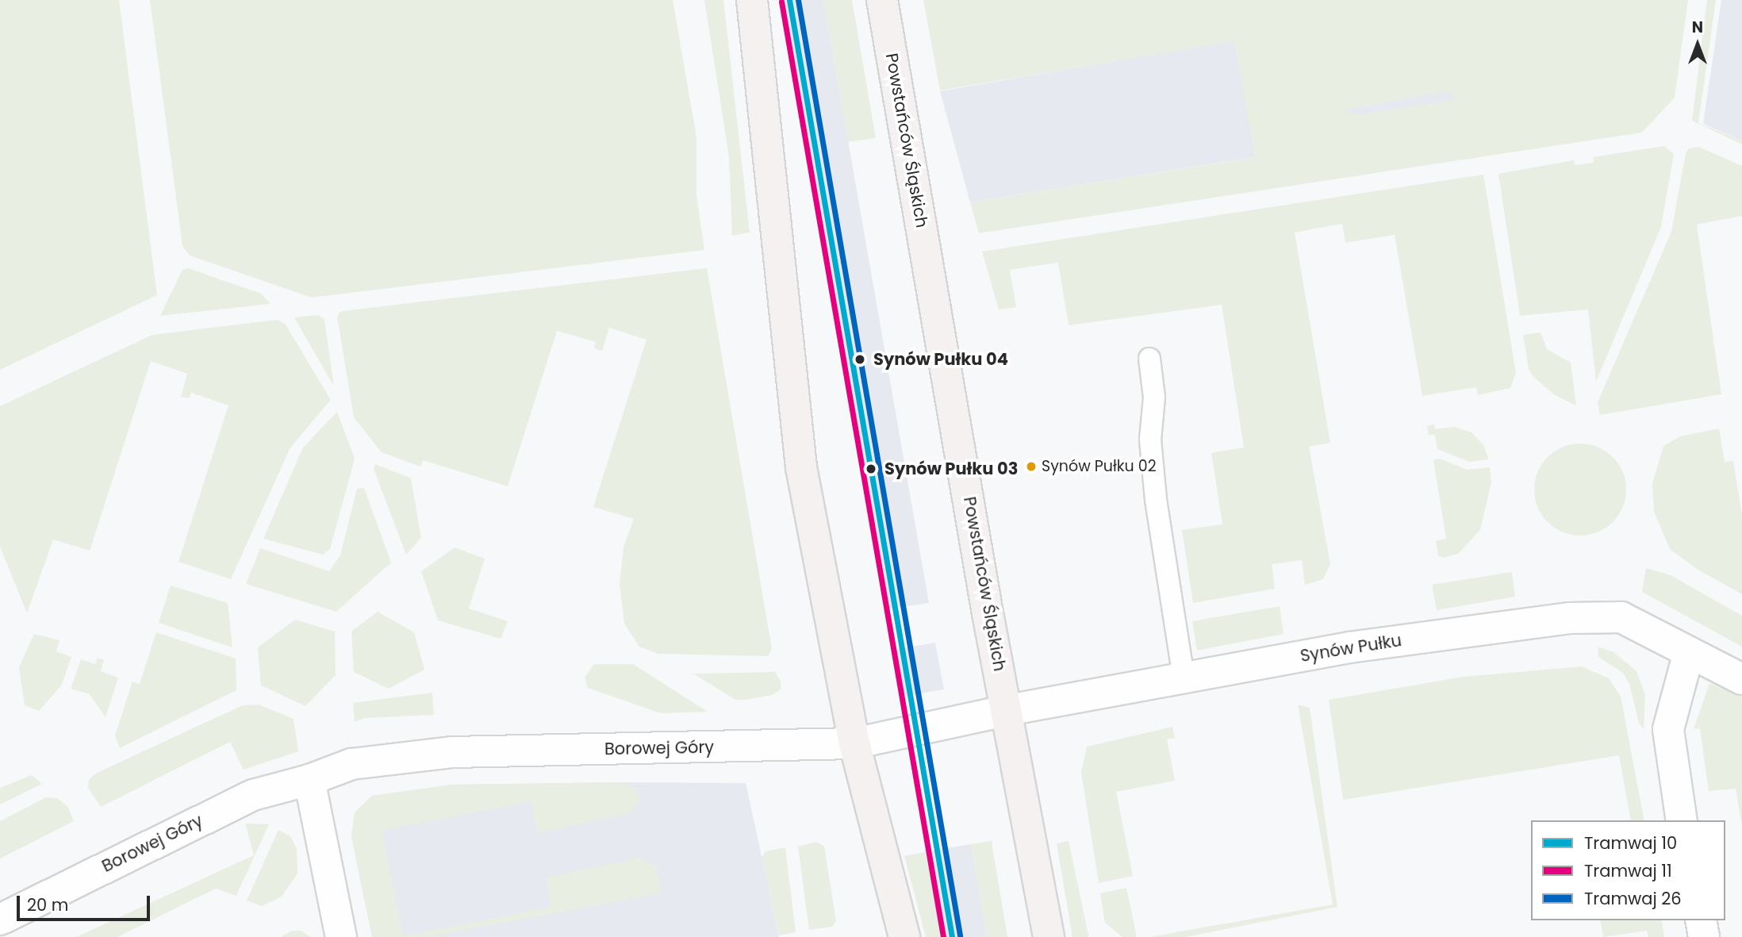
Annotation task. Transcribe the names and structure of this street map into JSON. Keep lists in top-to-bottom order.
{
  "streets": {
    "main road": ["Powstańców Śląskich"],
    "street": ["Synów Pułku", "Borowej Góry"]
  },
  "crossings": [
    ["Powstańców Śląskich", "Synów Pułku"],
    ["Powstańców Śląskich", "Borowej Góry"],
    ["Synów Pułku", "Borowej Góry"]
  ],
  "places": ["Synów Pułku 04", "Synów Pułku 02", "Synów Pułku 03"],
  "lines": ["tram line 10", "tram line 26", "tram line 11"],
  "legend": ["Tramwaj 10", "Tramwaj 11", "Tramwaj 26"],
  "scale_bar": "20 m",
  "north": "top"
}
